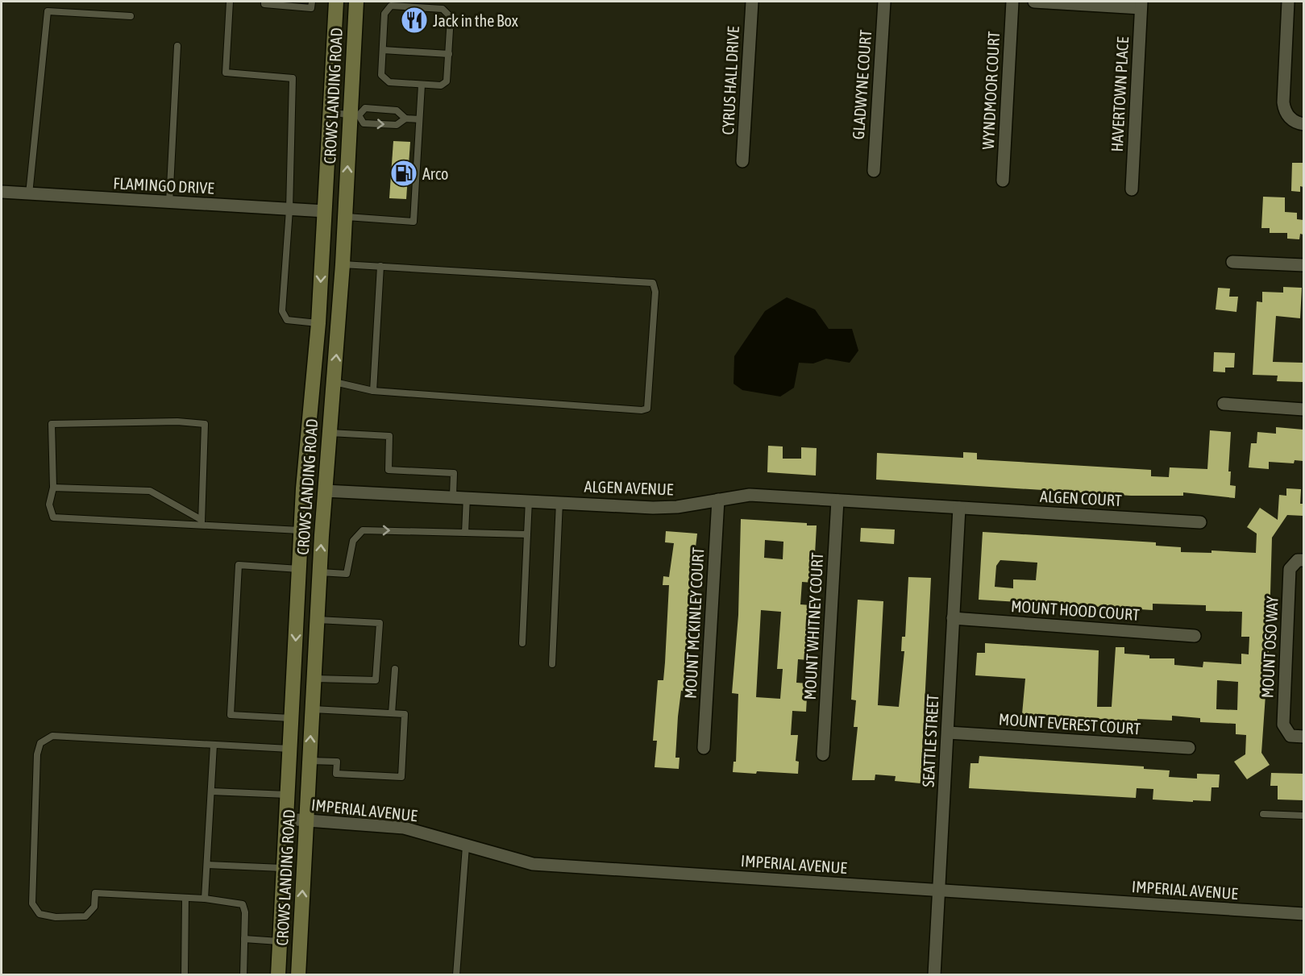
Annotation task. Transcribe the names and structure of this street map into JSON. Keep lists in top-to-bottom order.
{
  "streets": {
    "main road": ["CROWS LANDING ROAD"],
    "street": [
      "CYRUS HALL DRIVE",
      "GLADWYNE COURT",
      "WYNDMOOR COURT",
      "HAVERTOWN PLACE",
      "FLAMINGO DRIVE",
      "ALGEN AVENUE",
      "ALGEN COURT",
      "MOUNT HOOD COURT",
      "MOUNT MCKINLEY COURT",
      "MOUNT WHITNEY COURT",
      "MOUNT OSO WAY",
      "MOUNT EVEREST COURT",
      "SEATTLE STREET",
      "IMPERIAL AVENUE"
    ]
  },
  "crossings": [
    ["CROWS LANDING ROAD", "FLAMINGO DRIVE"],
    ["CROWS LANDING ROAD", "ALGEN AVENUE"],
    ["CROWS LANDING ROAD", "IMPERIAL AVENUE"],
    ["ALGEN AVENUE", "ALGEN COURT"],
    ["ALGEN AVENUE", "MOUNT MCKINLEY COURT"],
    ["ALGEN AVENUE", "MOUNT WHITNEY COURT"],
    ["ALGEN AVENUE", "SEATTLE STREET"],
    ["ALGEN COURT", "SEATTLE STREET"],
    ["MOUNT HOOD COURT", "SEATTLE STREET"],
    ["MOUNT EVEREST COURT", "SEATTLE STREET"],
    ["SEATTLE STREET", "IMPERIAL AVENUE"]
  ],
  "places": {
    "restaurant": ["Jack in the Box"],
    "fuel station": ["Arco"]
  }
}
